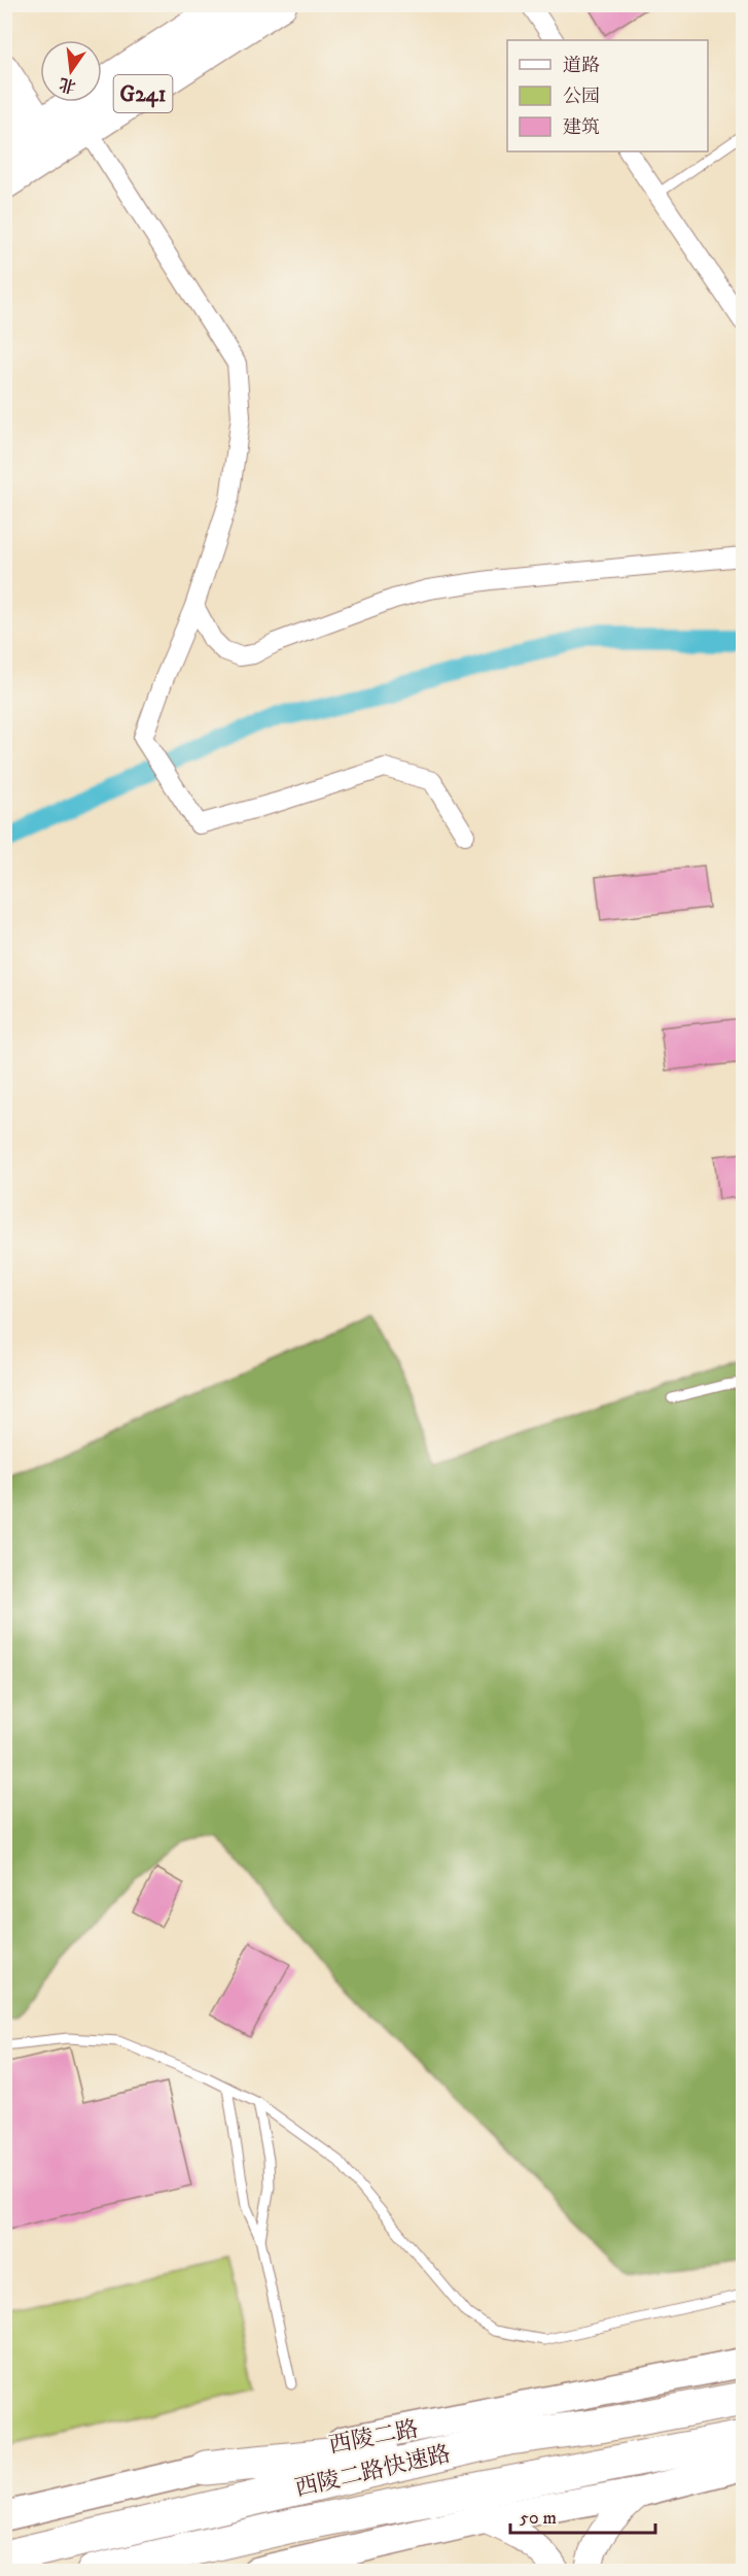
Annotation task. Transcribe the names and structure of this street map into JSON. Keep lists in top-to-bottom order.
{
  "streets": {
    "highway": ["G241", "西陵二路快速路"],
    "main road": ["西陵二路"]
  },
  "legend": ["道路", "公园", "建筑"],
  "scale_bar": "50 m",
  "north": "bottom"
}
